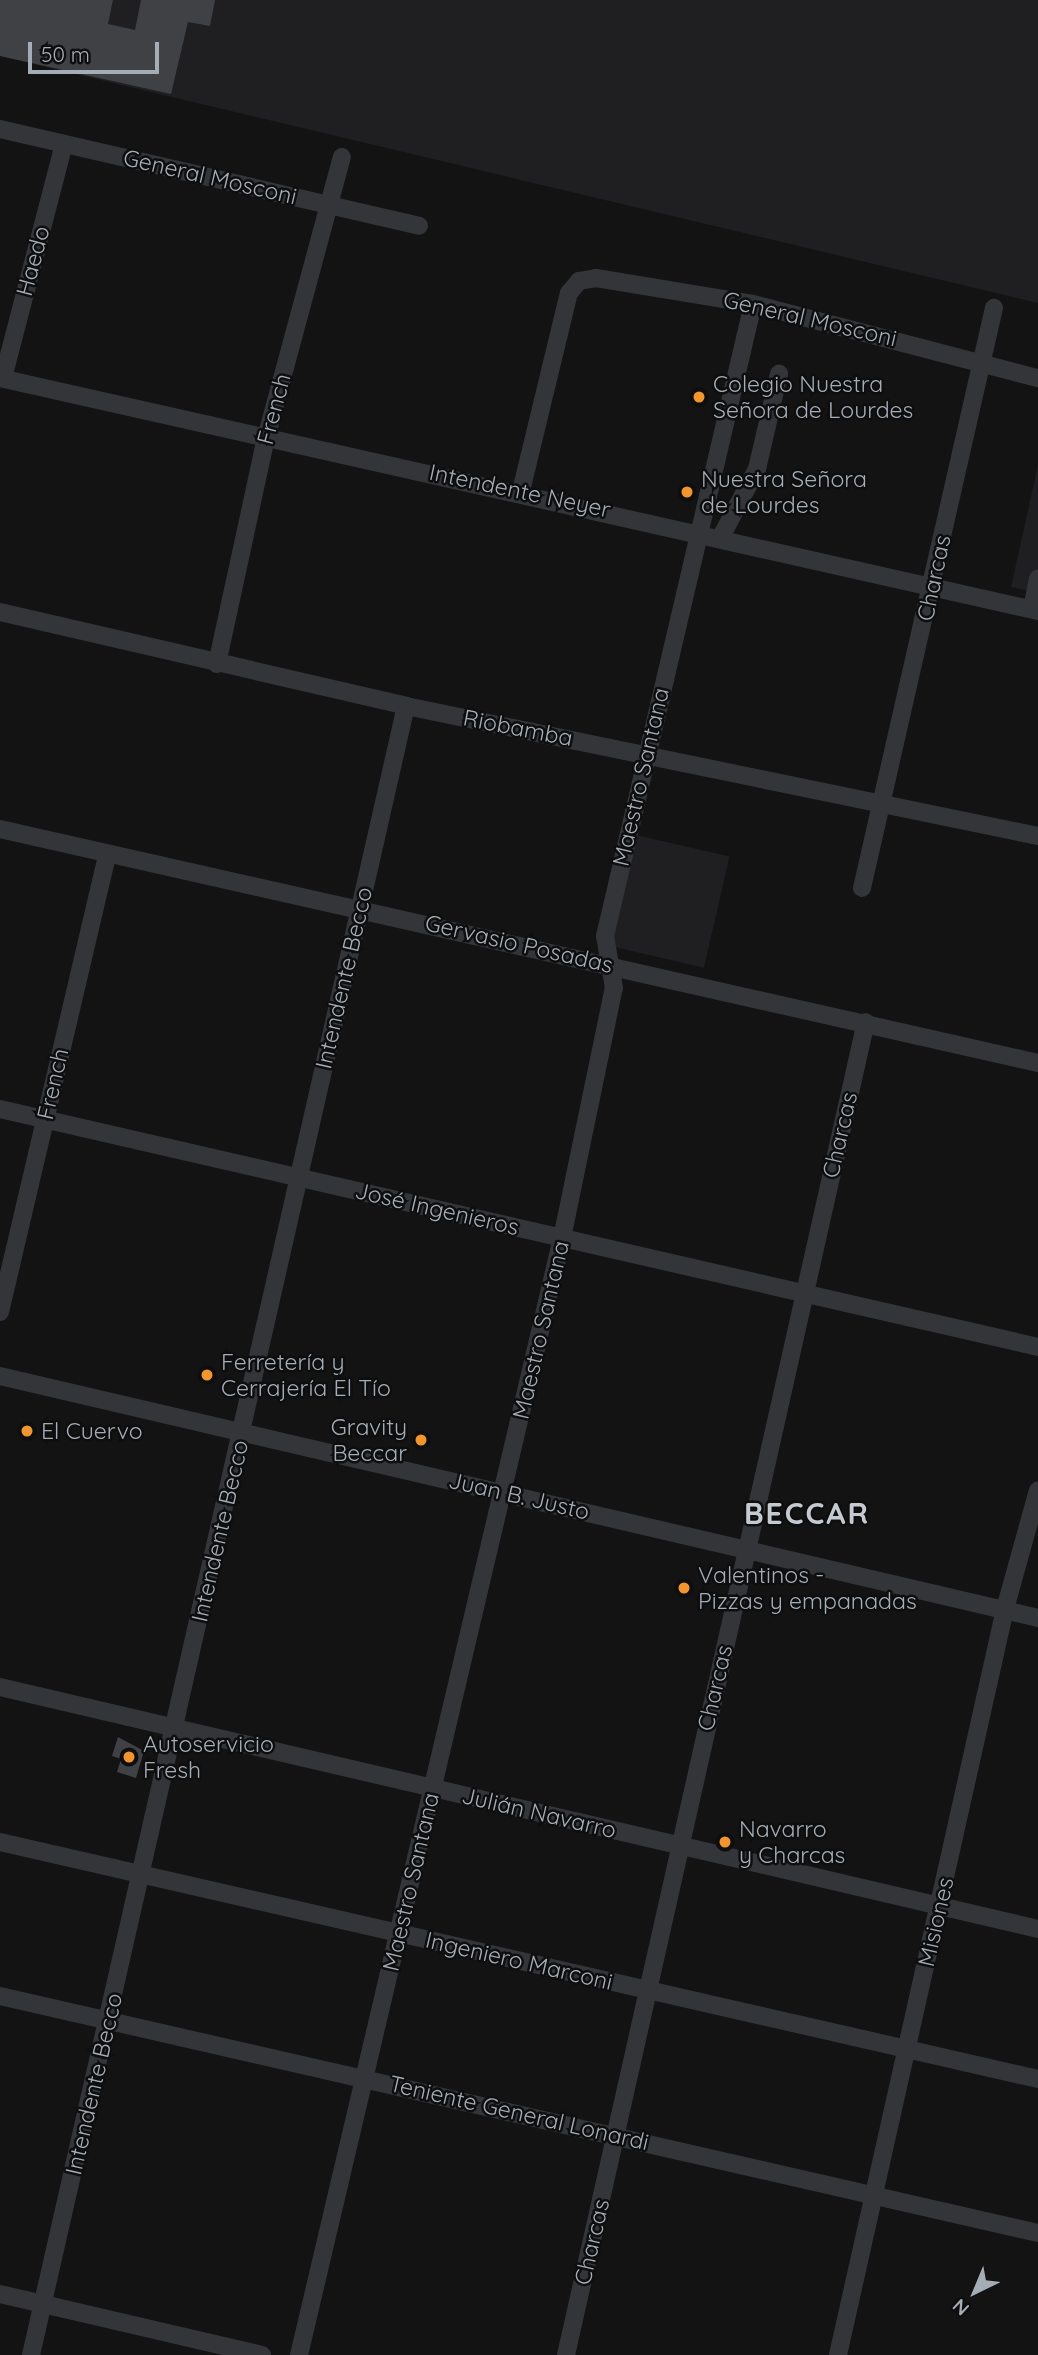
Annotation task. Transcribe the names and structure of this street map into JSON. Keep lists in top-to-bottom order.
{
  "streets": {
    "street": [
      "General Mosconi",
      "Haedo",
      "French",
      "Intendente Neyer",
      "Charcas",
      "Riobamba",
      "Maestro Santana",
      "Gervasio Posadas",
      "Intendente Becco",
      "José Ingenieros",
      "Juan B. Justo",
      "Julián Navarro",
      "Misiones",
      "Ingeniero Marconi",
      "Teniente General Lonardi"
    ]
  },
  "crossings": [
    ["General Mosconi", "Haedo"],
    ["General Mosconi", "French"],
    ["General Mosconi", "Intendente Neyer"],
    ["General Mosconi", "Charcas"],
    ["General Mosconi", "Maestro Santana"],
    ["Haedo", "Intendente Neyer"],
    ["French", "Intendente Neyer"],
    ["French", "Riobamba"],
    ["French", "Gervasio Posadas"],
    ["French", "José Ingenieros"],
    ["Intendente Neyer", "Charcas"],
    ["Intendente Neyer", "Maestro Santana"],
    ["Charcas", "Riobamba"],
    ["Charcas", "Gervasio Posadas"],
    ["Charcas", "José Ingenieros"],
    ["Charcas", "Juan B. Justo"],
    ["Charcas", "Julián Navarro"],
    ["Charcas", "Ingeniero Marconi"],
    ["Charcas", "Teniente General Lonardi"],
    ["Riobamba", "Maestro Santana"],
    ["Riobamba", "Intendente Becco"],
    ["Maestro Santana", "Gervasio Posadas"],
    ["Maestro Santana", "José Ingenieros"],
    ["Maestro Santana", "Juan B. Justo"],
    ["Maestro Santana", "Julián Navarro"],
    ["Maestro Santana", "Ingeniero Marconi"],
    ["Maestro Santana", "Teniente General Lonardi"],
    ["Gervasio Posadas", "Intendente Becco"],
    ["Intendente Becco", "José Ingenieros"],
    ["Intendente Becco", "Juan B. Justo"],
    ["Intendente Becco", "Julián Navarro"],
    ["Intendente Becco", "Ingeniero Marconi"],
    ["Intendente Becco", "Teniente General Lonardi"],
    ["Juan B. Justo", "Misiones"],
    ["Julián Navarro", "Misiones"],
    ["Misiones", "Ingeniero Marconi"],
    ["Misiones", "Teniente General Lonardi"]
  ],
  "districts": ["BECCAR"],
  "places": [
    "Colegio Nuestra Señora de Lourdes",
    "Nuestra Señora de Lourdes",
    "Ferretería y Cerrajería El Tío",
    "El Cuervo",
    "Gravity Beccar",
    "Valentinos - Pizzas y empanadas",
    "Autoservicio Fresh",
    "Navarro y Charcas"
  ],
  "scale_bar": "50 m",
  "north": "bottom left"
}
